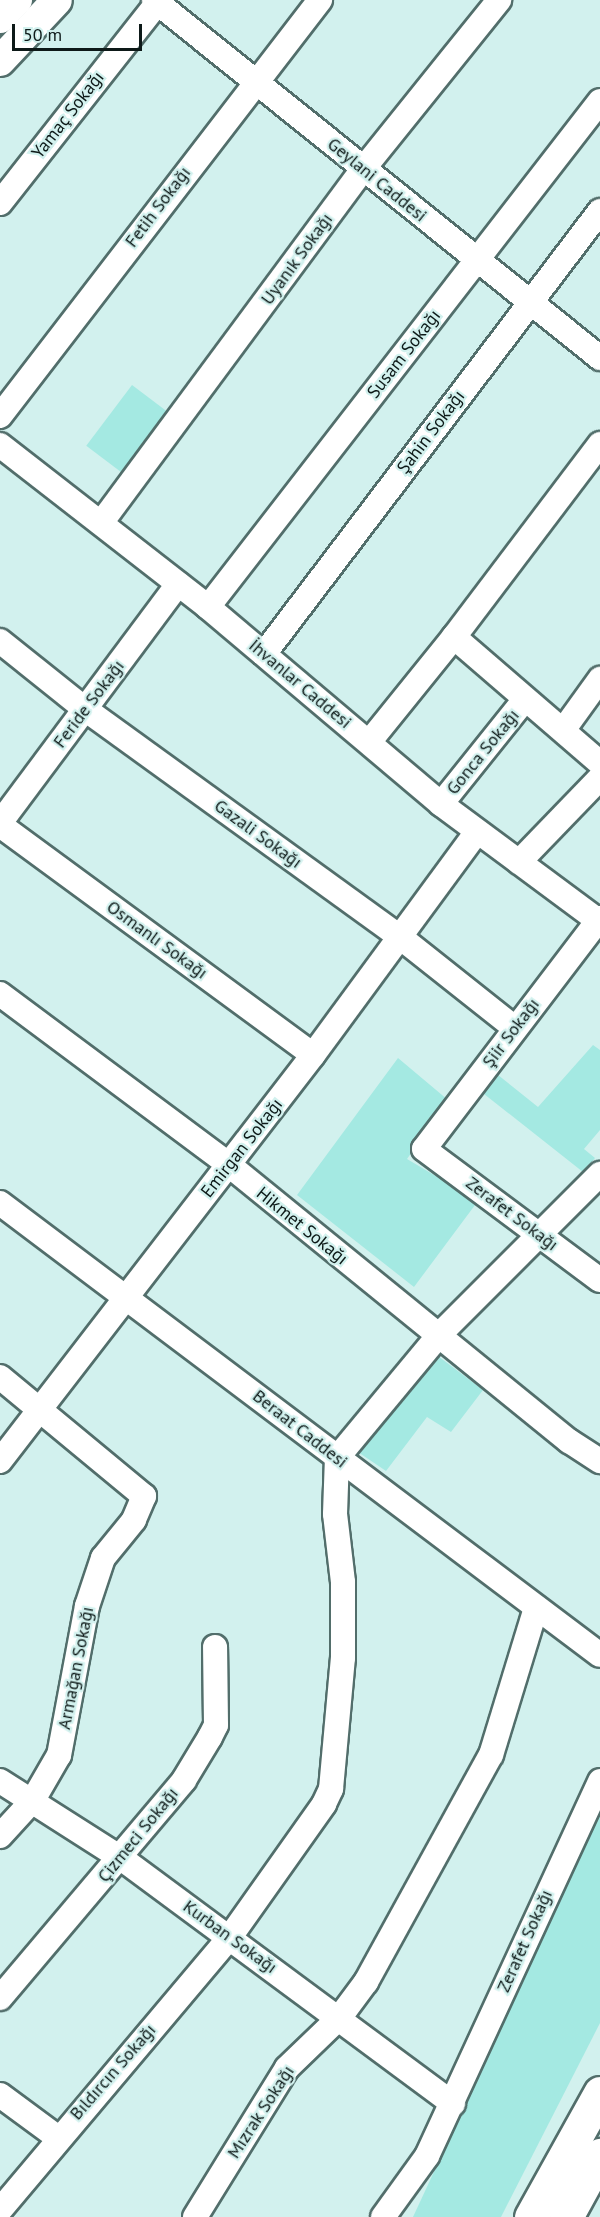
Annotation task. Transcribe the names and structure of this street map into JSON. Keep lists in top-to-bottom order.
{
  "streets": {
    "street": [
      "Yamaç Sokağı",
      "Geylani Caddesi",
      "Fetih Sokağı",
      "Uyanık Sokağı",
      "Susam Sokağı",
      "Şahin Sokağı",
      "İhvanlar Caddesi",
      "Feride Sokağı",
      "Gonca Sokağı",
      "Gazali Sokağı",
      "Osmanlı Sokağı",
      "Şiir Sokağı",
      "Emirgan Sokağı",
      "Zerafet Sokağı",
      "Hikmet Sokağı",
      "Beraat Caddesi",
      "Armağan Sokağı",
      "Çizmeci Sokağı",
      "Kurban Sokağı",
      "Bıldırcın Sokağı",
      "Mızrak Sokağı"
    ]
  },
  "crossings": [
    ["Yamaç Sokağı", "Geylani Caddesi"],
    ["Geylani Caddesi", "Fetih Sokağı"],
    ["Geylani Caddesi", "Uyanık Sokağı"],
    ["Geylani Caddesi", "Susam Sokağı"],
    ["Geylani Caddesi", "Şahin Sokağı"],
    ["Uyanık Sokağı", "İhvanlar Caddesi"],
    ["Susam Sokağı", "İhvanlar Caddesi"],
    ["Şahin Sokağı", "İhvanlar Caddesi"],
    ["İhvanlar Caddesi", "Feride Sokağı"],
    ["İhvanlar Caddesi", "Gonca Sokağı"],
    ["İhvanlar Caddesi", "Şiir Sokağı"],
    ["İhvanlar Caddesi", "Emirgan Sokağı"],
    ["Feride Sokağı", "Gazali Sokağı"],
    ["Feride Sokağı", "Osmanlı Sokağı"],
    ["Gazali Sokağı", "Şiir Sokağı"],
    ["Gazali Sokağı", "Emirgan Sokağı"],
    ["Osmanlı Sokağı", "Emirgan Sokağı"],
    ["Şiir Sokağı", "Zerafet Sokağı"],
    ["Emirgan Sokağı", "Hikmet Sokağı"],
    ["Emirgan Sokağı", "Beraat Caddesi"],
    ["Emirgan Sokağı", "Armağan Sokağı"],
    ["Zerafet Sokağı", "Kurban Sokağı"],
    ["Beraat Caddesi", "Bıldırcın Sokağı"],
    ["Beraat Caddesi", "Mızrak Sokağı"],
    ["Armağan Sokağı", "Kurban Sokağı"],
    ["Çizmeci Sokağı", "Kurban Sokağı"],
    ["Kurban Sokağı", "Bıldırcın Sokağı"],
    ["Kurban Sokağı", "Mızrak Sokağı"]
  ],
  "scale_bar": "50 m"
}
